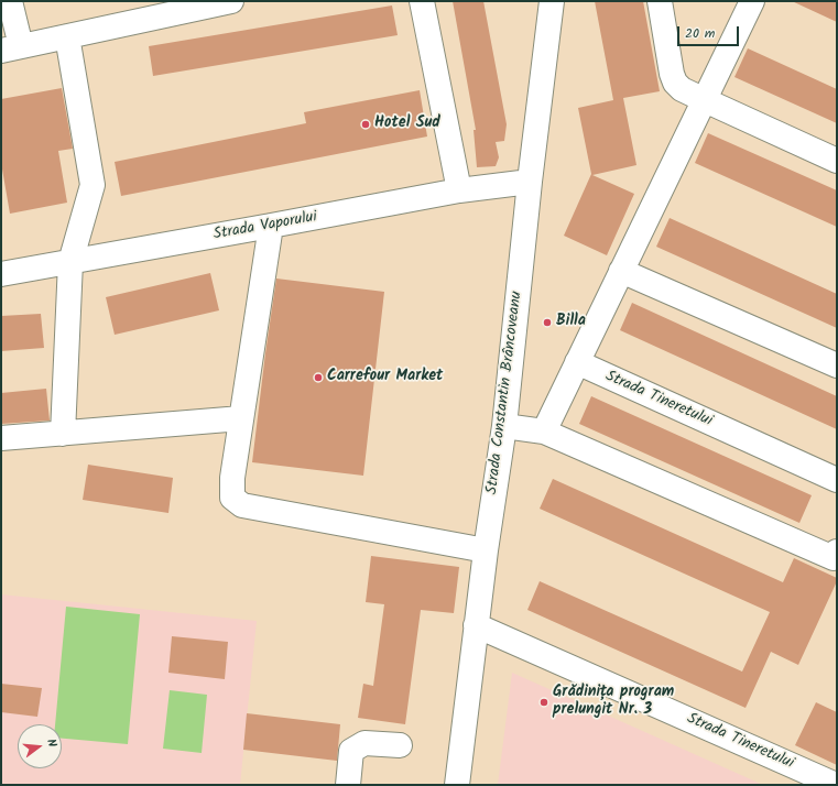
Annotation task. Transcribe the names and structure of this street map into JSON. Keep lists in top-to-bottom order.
{
  "streets": {
    "street": ["Strada Vaporului", "Strada Constantin Brâncoveanu", "Strada Tineretului"]
  },
  "crossings": [
    ["Strada Vaporului", "Strada Constantin Brâncoveanu"],
    ["Strada Constantin Brâncoveanu", "Strada Tineretului"]
  ],
  "places": [
    "Hotel Sud",
    "Billa",
    "Carrefour Market",
    "Grădinița program prelungit Nr. 3"
  ],
  "scale_bar": "20 m",
  "north": "right"
}
